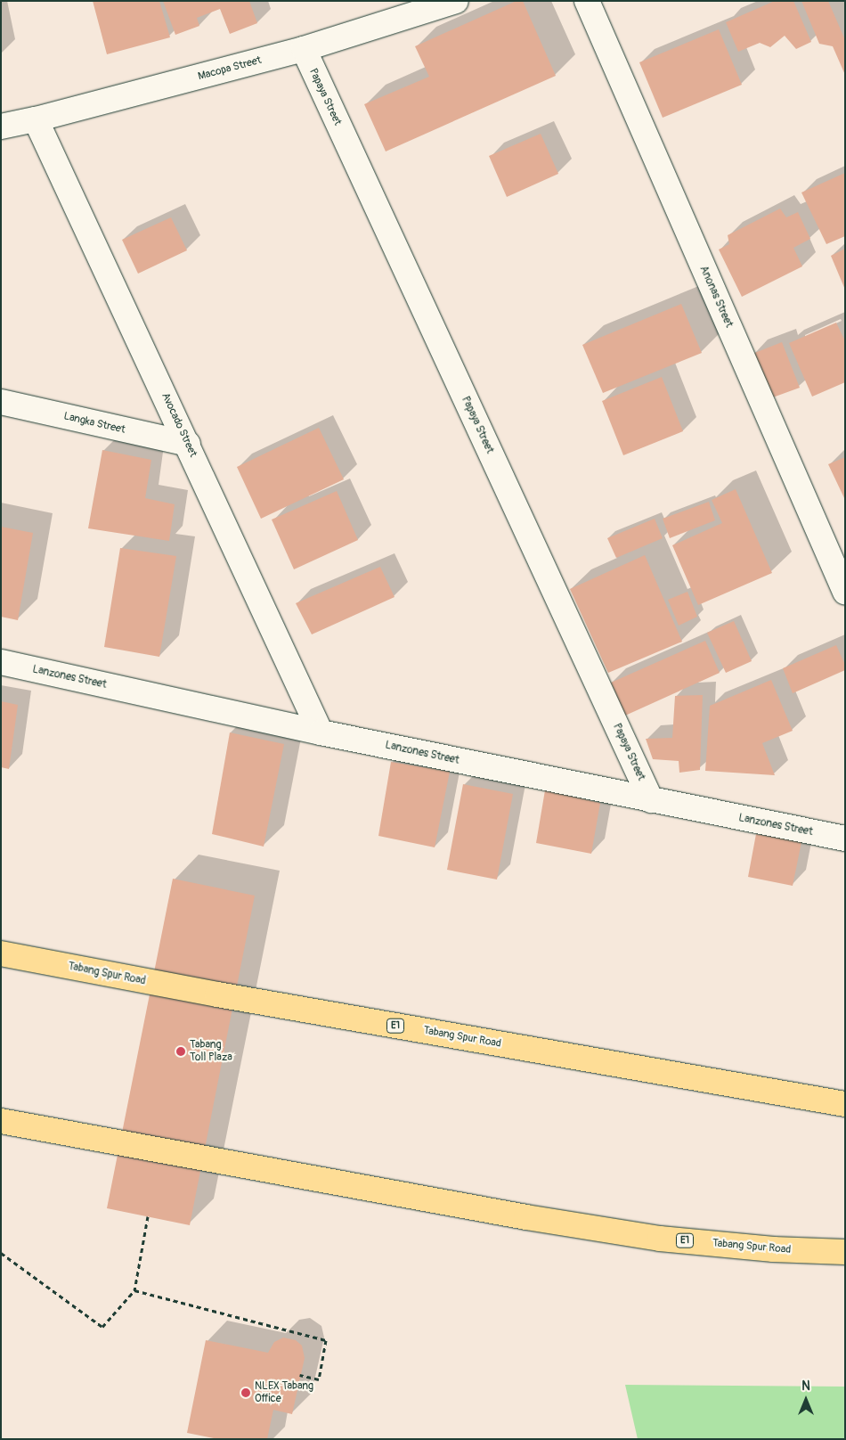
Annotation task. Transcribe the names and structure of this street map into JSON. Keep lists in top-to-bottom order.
{
  "streets": {
    "highway": ["Tabang Spur Road", "E1"],
    "street": [
      "Macopa Street",
      "Papaya Street",
      "Anonas Street",
      "Langka Street",
      "Avocado Street",
      "Lanzones Street"
    ]
  },
  "crossings": [
    ["Macopa Street", "Papaya Street"],
    ["Macopa Street", "Avocado Street"],
    ["Papaya Street", "Lanzones Street"],
    ["Langka Street", "Avocado Street"],
    ["Avocado Street", "Lanzones Street"]
  ],
  "places": ["Tabang Toll Plaza", "NLEX Tabang Office"],
  "north": "top"
}
